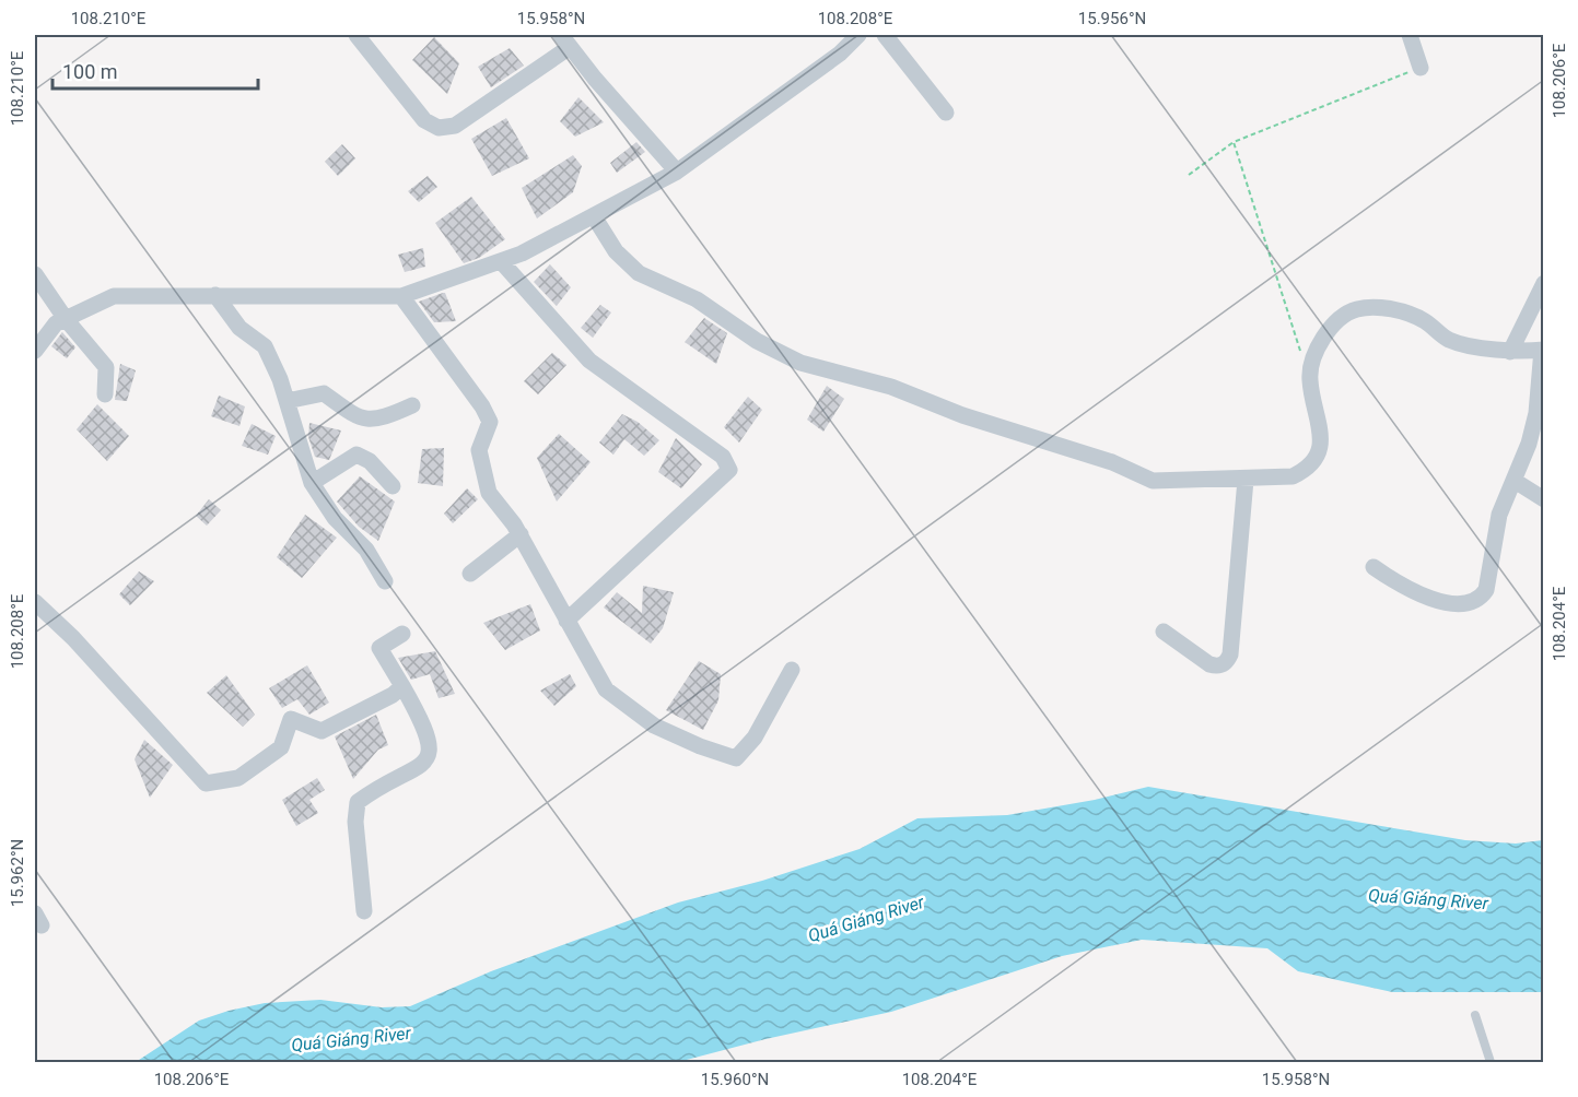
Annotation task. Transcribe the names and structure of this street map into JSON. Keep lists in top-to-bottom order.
{
  "water": ["Quá Giáng River"],
  "scale_bar": "100 m",
  "coordinates": [
    "108.210°E",
    "15.958°N",
    "108.208°E",
    "15.956°N",
    "108.206°E",
    "108.204°E",
    "15.962°N",
    "15.960°N"
  ]
}
